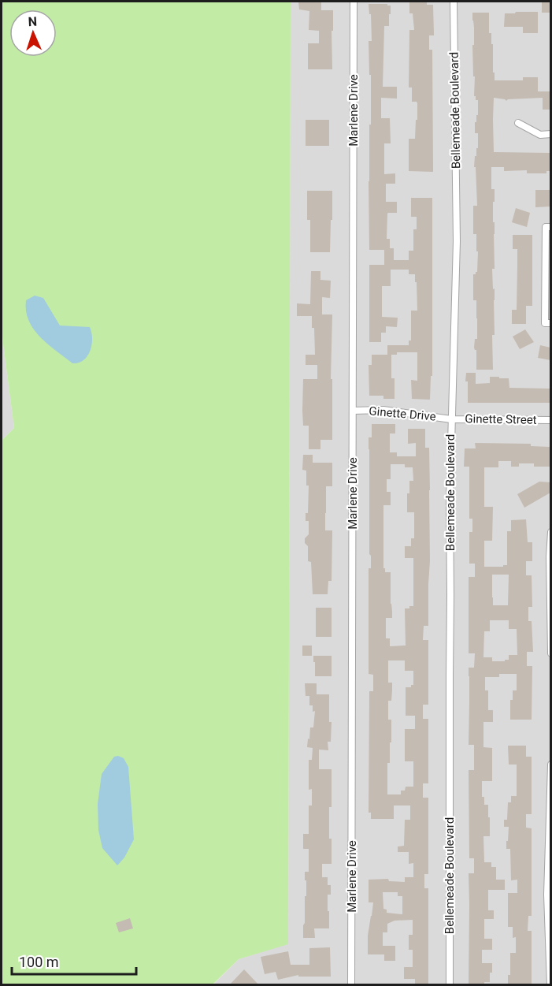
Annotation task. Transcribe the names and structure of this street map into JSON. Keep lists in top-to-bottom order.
{
  "streets": {
    "street": [
      "Marlene Drive",
      "Bellemeade Boulevard",
      "Ginette Drive",
      "Ginette Street"
    ]
  },
  "crossings": [
    ["Marlene Drive", "Ginette Drive"],
    ["Bellemeade Boulevard", "Ginette Drive"],
    ["Bellemeade Boulevard", "Ginette Street"],
    ["Ginette Drive", "Ginette Street"]
  ],
  "scale_bar": "100 m",
  "north": "top"
}
